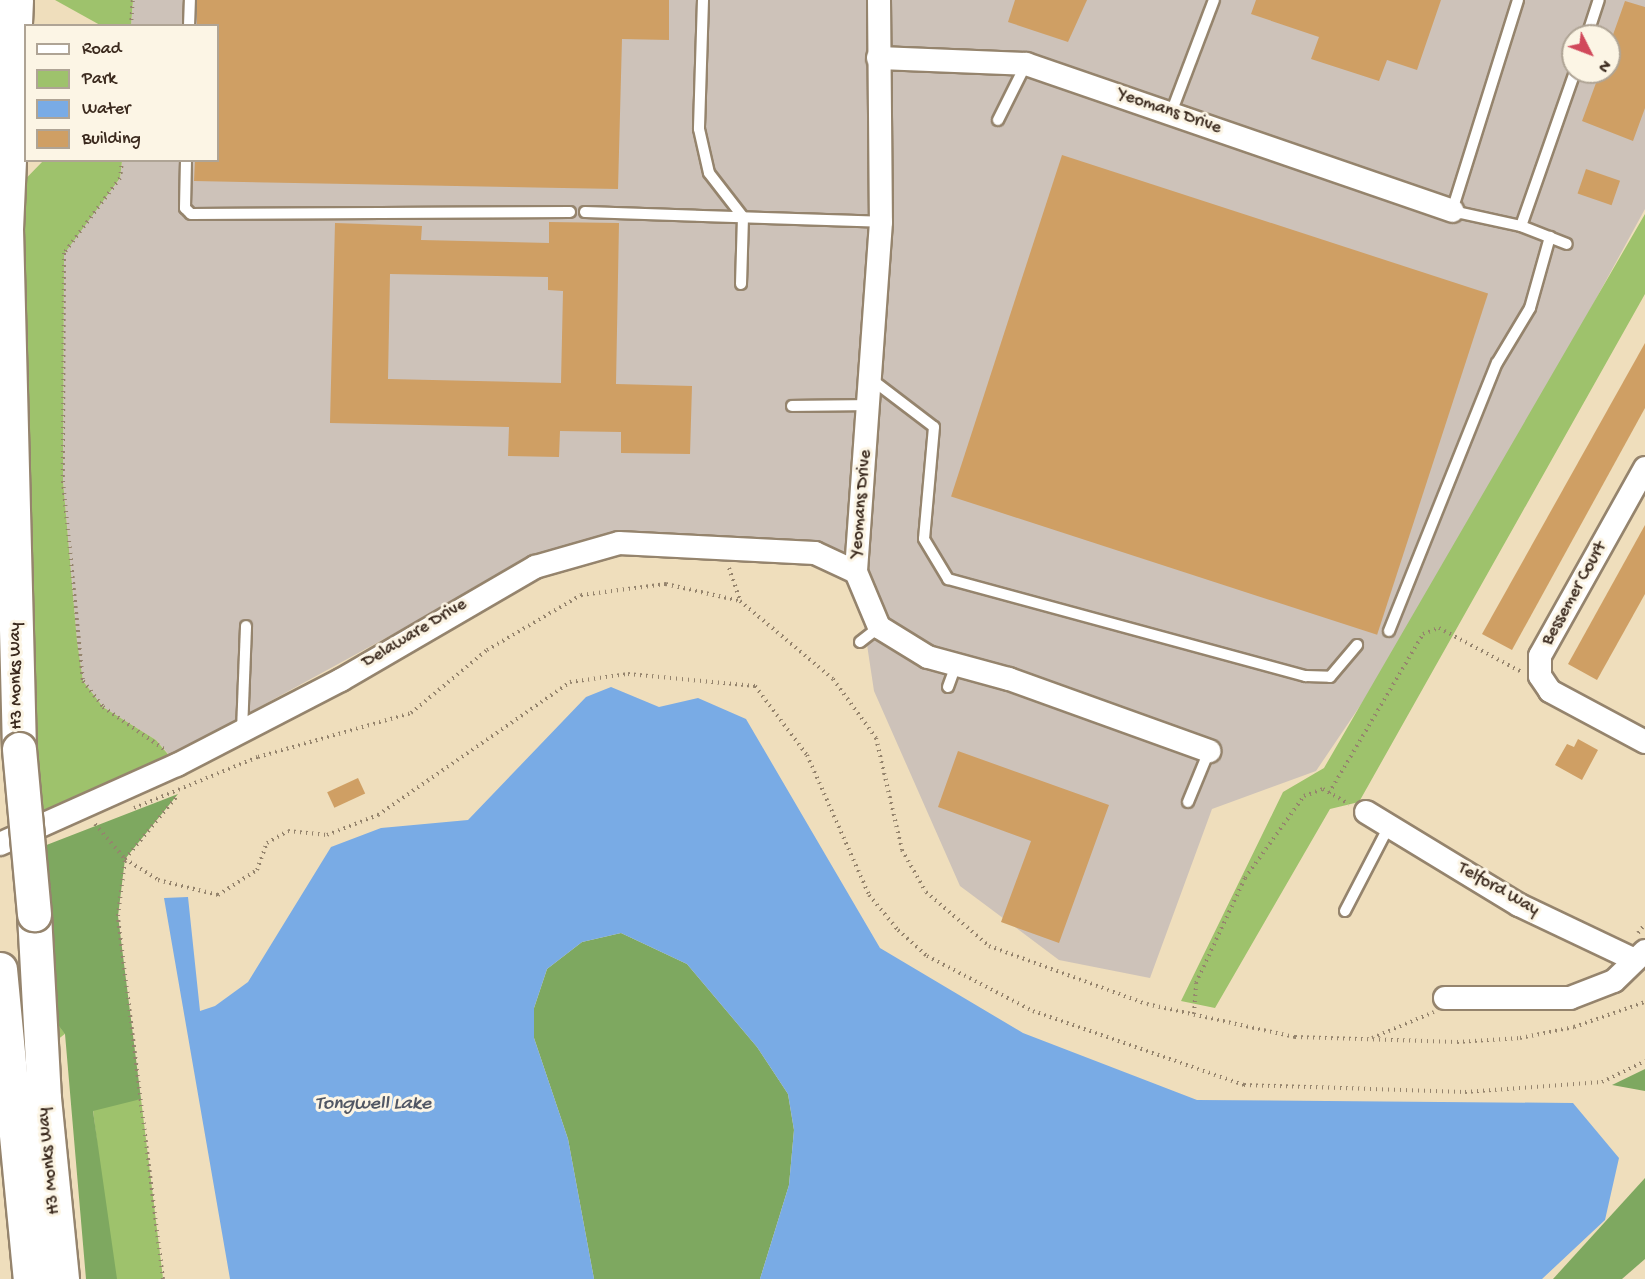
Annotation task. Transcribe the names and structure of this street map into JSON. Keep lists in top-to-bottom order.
{
  "streets": {
    "main road": ["H3 Monks Way"],
    "street": [
      "Yeomans Drive",
      "Bessemer Court",
      "Delaware Drive",
      "Telford Way"
    ]
  },
  "crossings": [
    ["Yeomans Drive", "Delaware Drive"]
  ],
  "water": ["Tongwell Lake"],
  "legend": [
    "Road",
    "Park",
    "Water",
    "Building"
  ],
  "north": "bottom right"
}
